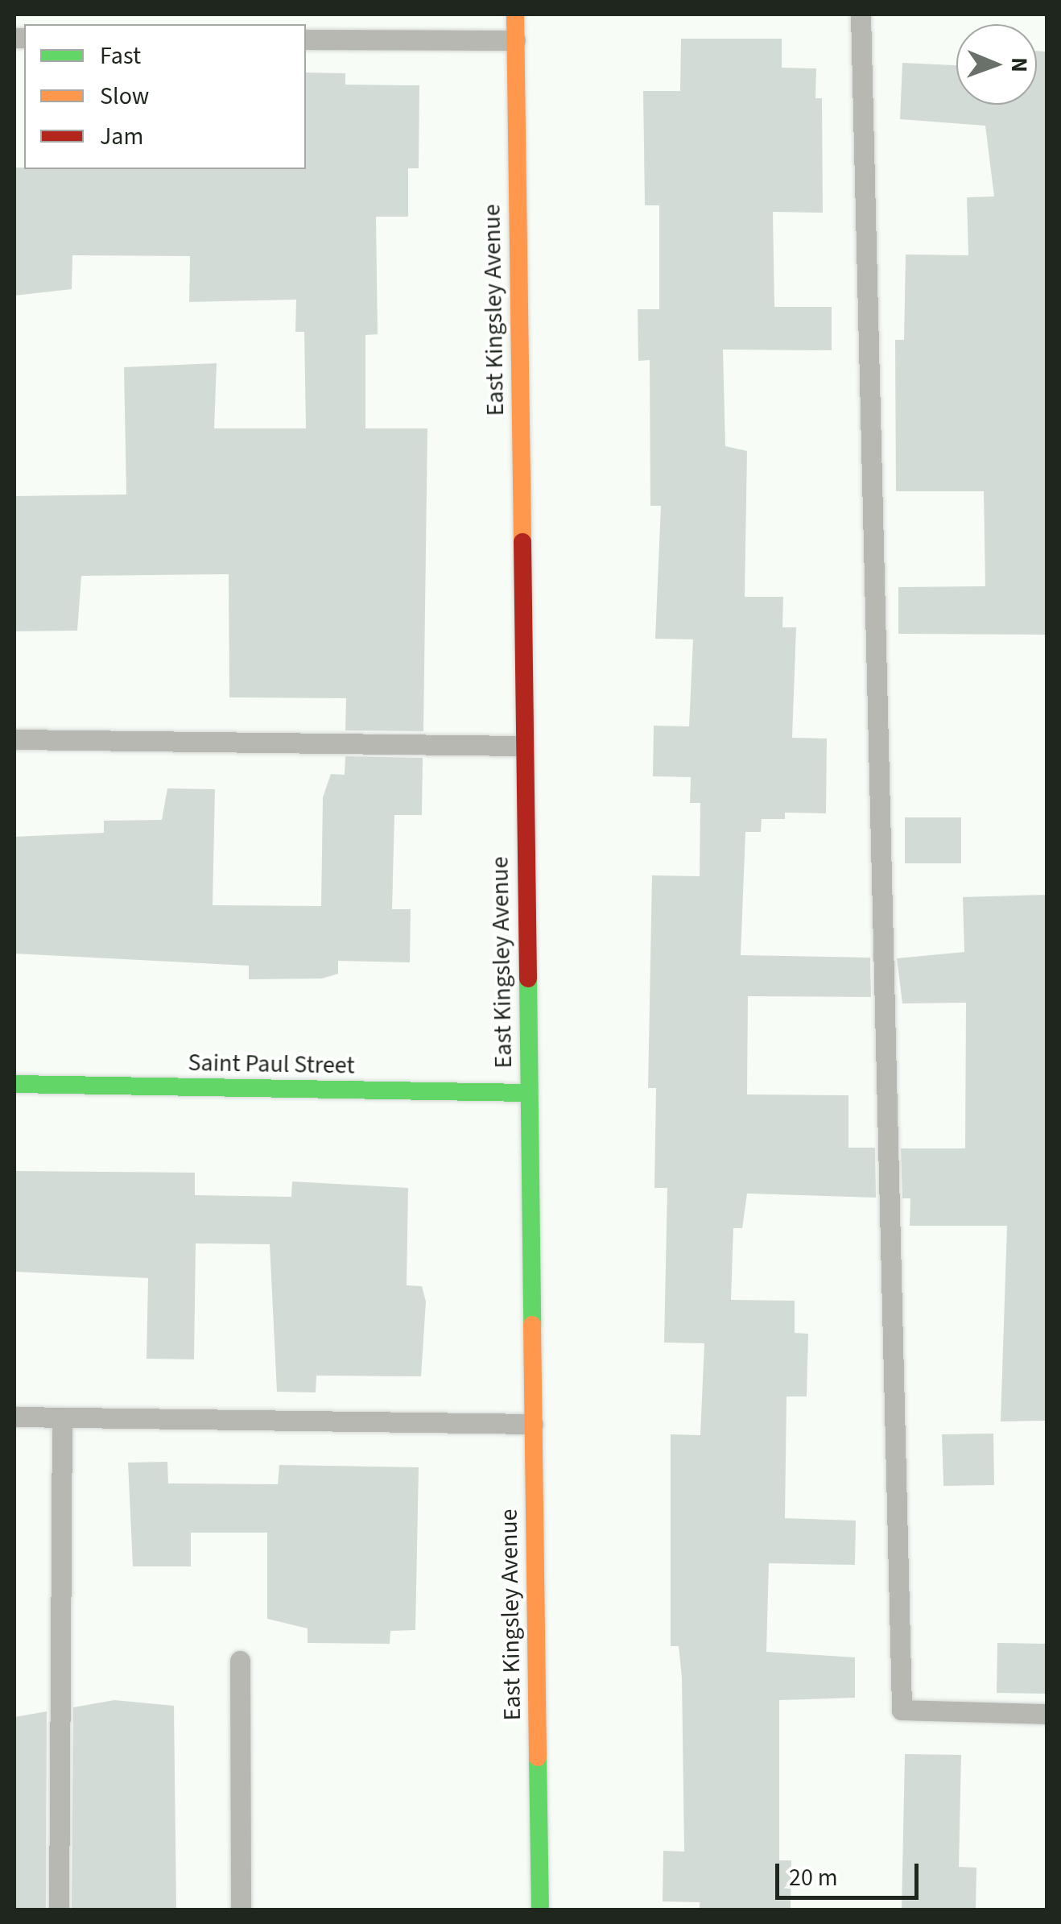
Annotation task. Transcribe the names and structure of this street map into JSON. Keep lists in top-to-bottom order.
{
  "streets": {
    "street": ["East Kingsley Avenue", "Saint Paul Street"]
  },
  "crossings": [
    ["East Kingsley Avenue", "Saint Paul Street"]
  ],
  "legend": ["Fast", "Slow", "Jam"],
  "scale_bar": "20 m",
  "north": "right"
}
